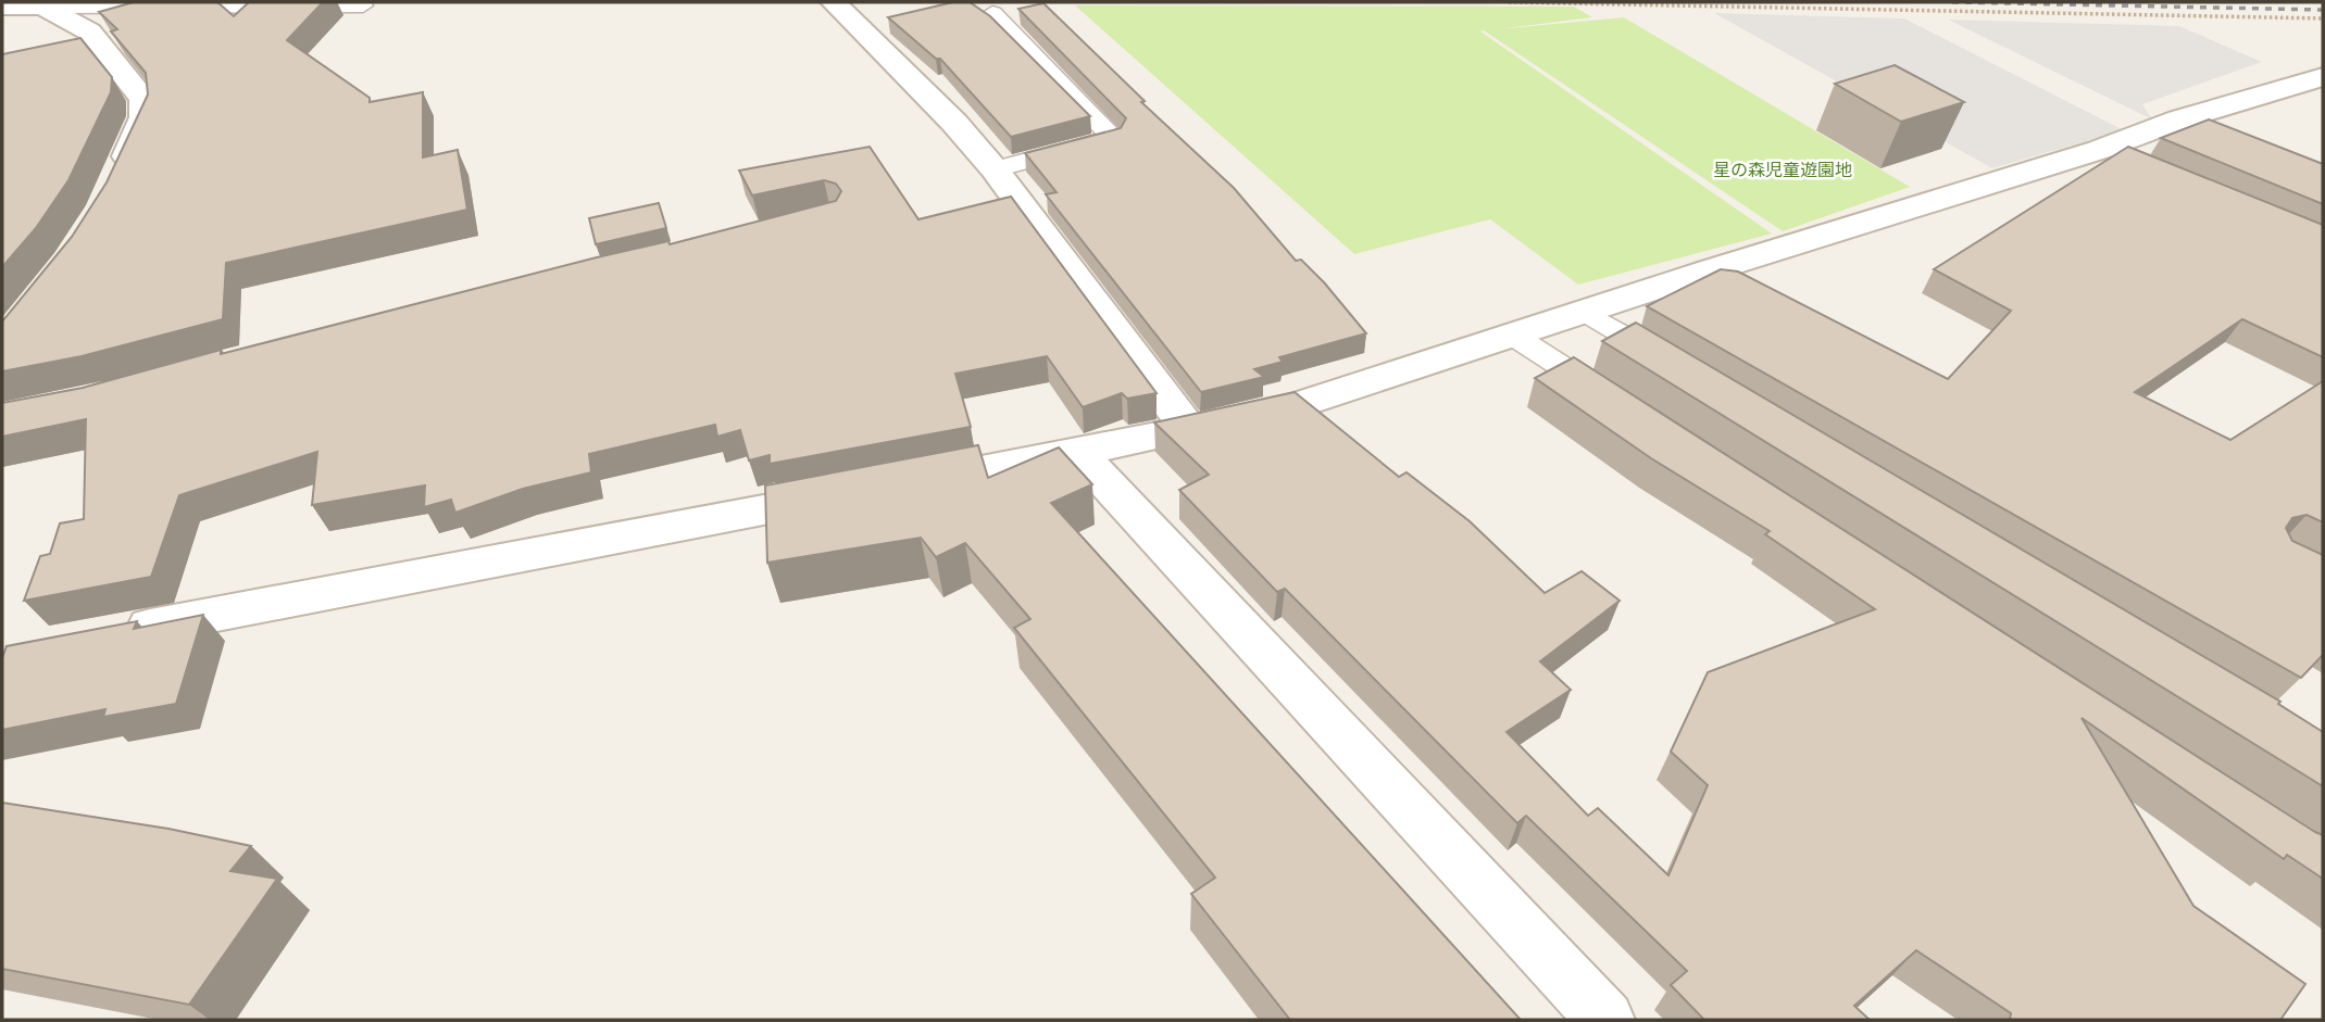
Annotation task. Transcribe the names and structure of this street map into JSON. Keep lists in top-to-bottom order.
{
  "parks": ["星の森児童遊園地"]
}
